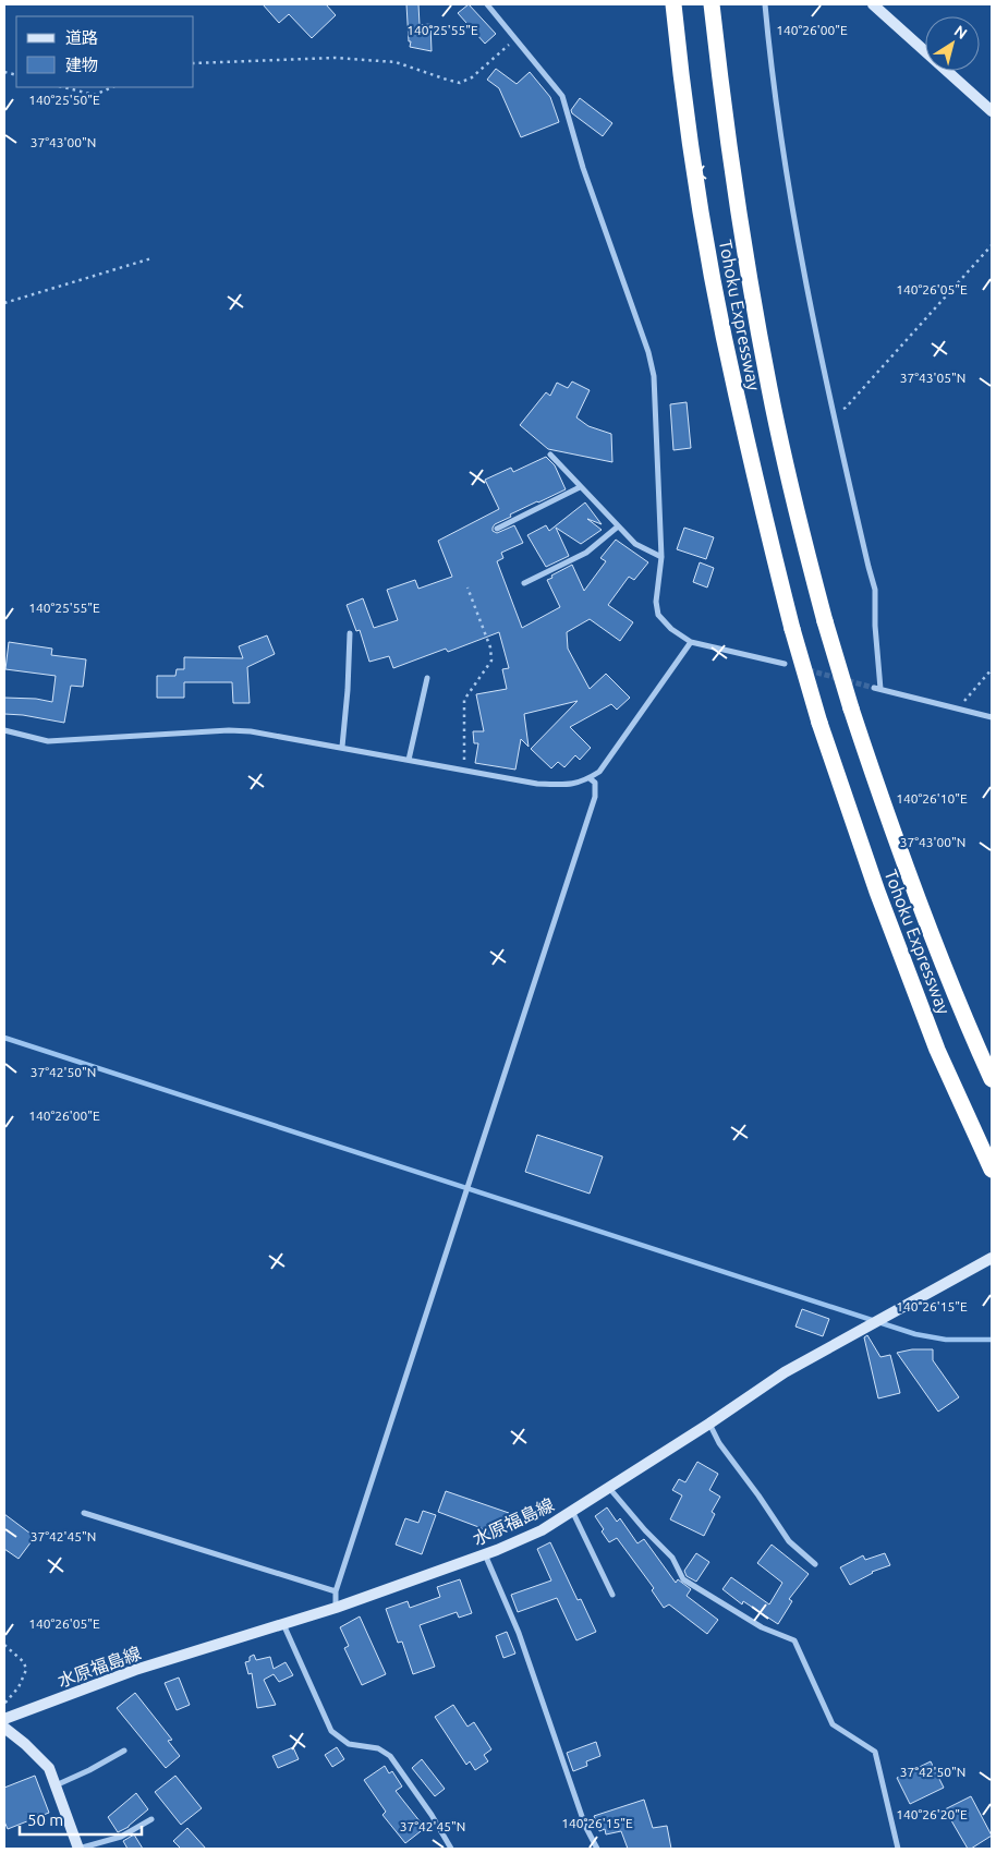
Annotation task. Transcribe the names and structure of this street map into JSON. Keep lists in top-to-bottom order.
{
  "streets": {
    "highway": ["Tohoku Expressway"],
    "main road": ["水原福島線"]
  },
  "legend": ["道路", "建物"],
  "scale_bar": "50 m",
  "north": "top right",
  "coordinates": [
    "140°25'55\"E",
    "140°26'00\"E",
    "140°25'50\"E",
    "37°43'00\"N",
    "140°26'05\"E",
    "37°43'05\"N",
    "140°26'10\"E",
    "37°42'50\"N",
    "140°26'15\"E",
    "37°42'45\"N",
    "140°26'20\"E"
  ]
}
